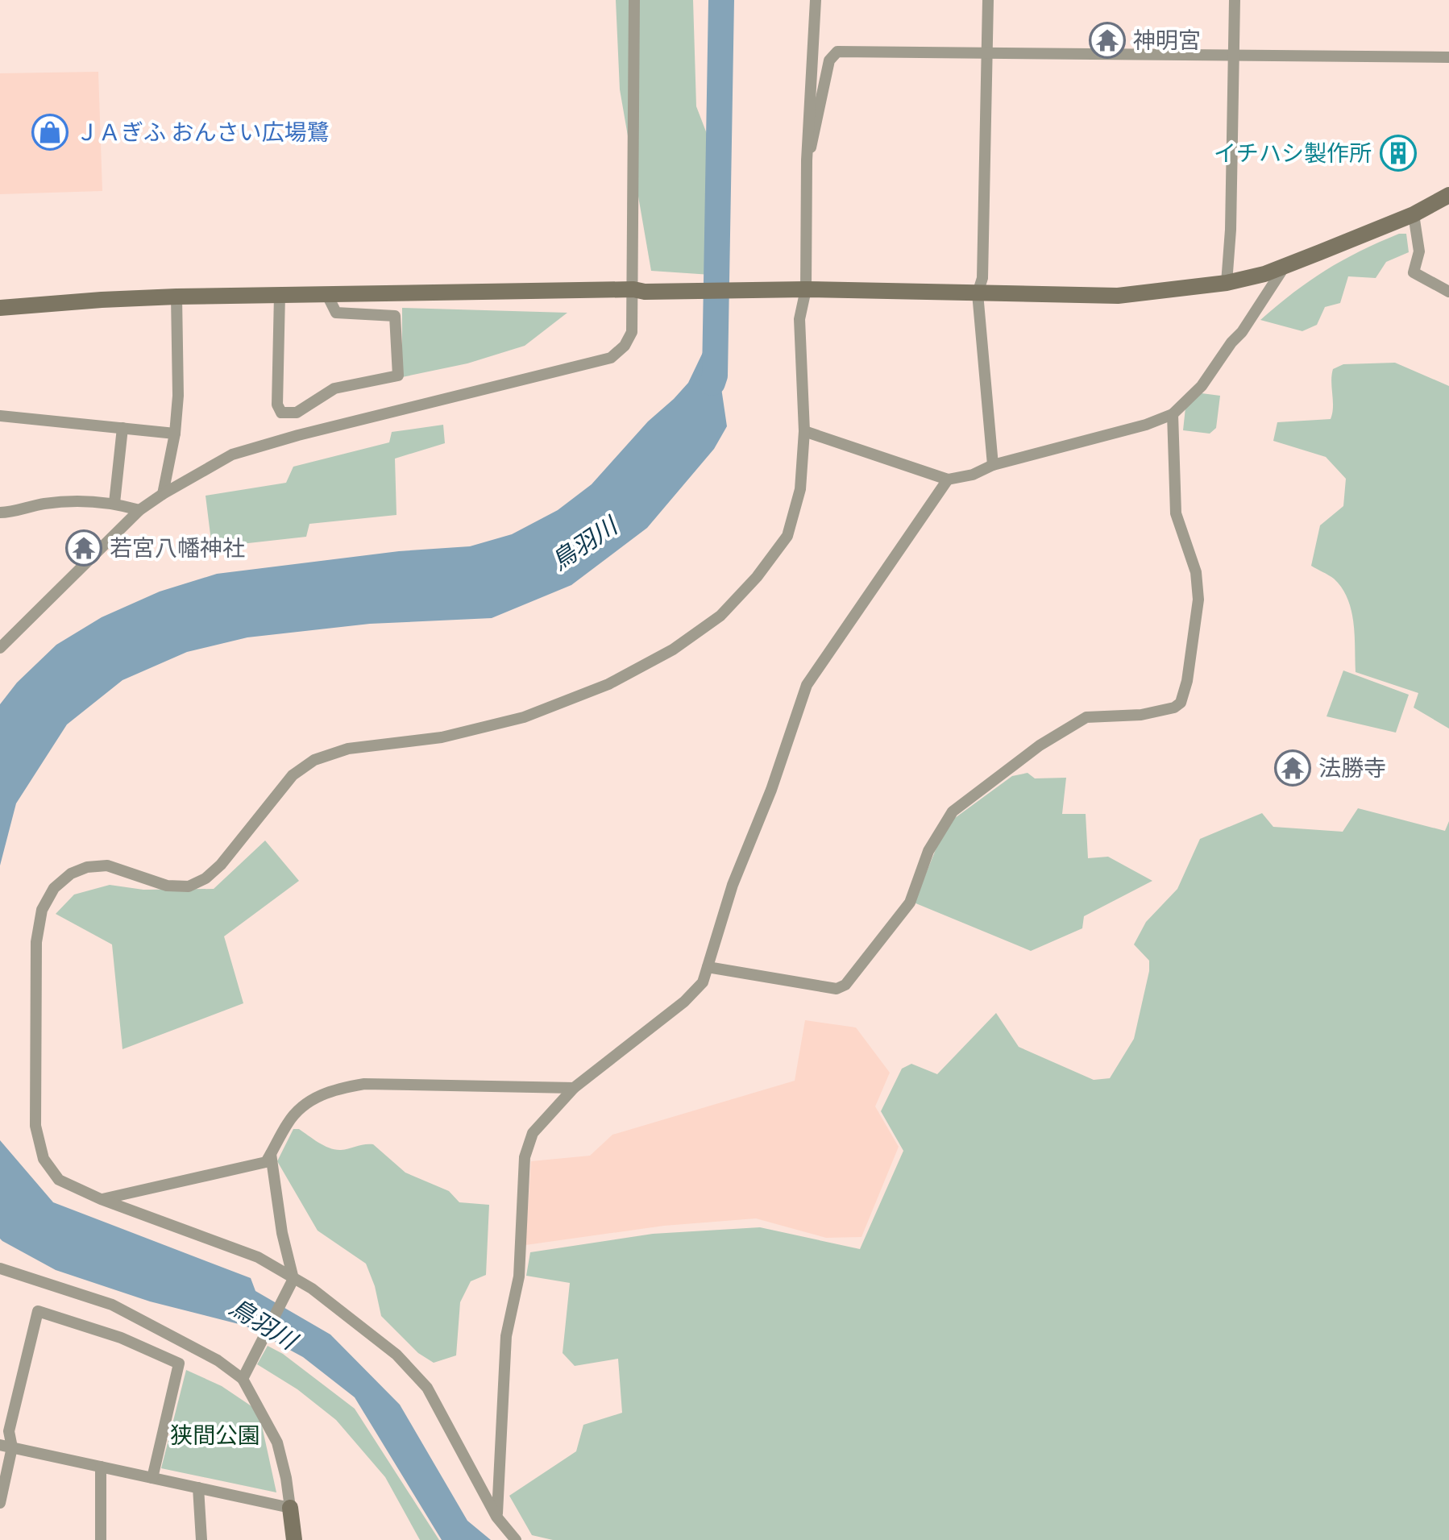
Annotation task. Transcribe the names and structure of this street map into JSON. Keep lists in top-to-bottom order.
{
  "water": ["鳥羽川"],
  "parks": ["狭間公園"],
  "places": {
    "temple": ["神明宮", "若宮八幡神社", "法勝寺"],
    "shop": ["ＪＡぎふ おんさい広場鷺"],
    "building": ["イチハシ製作所"]
  }
}
